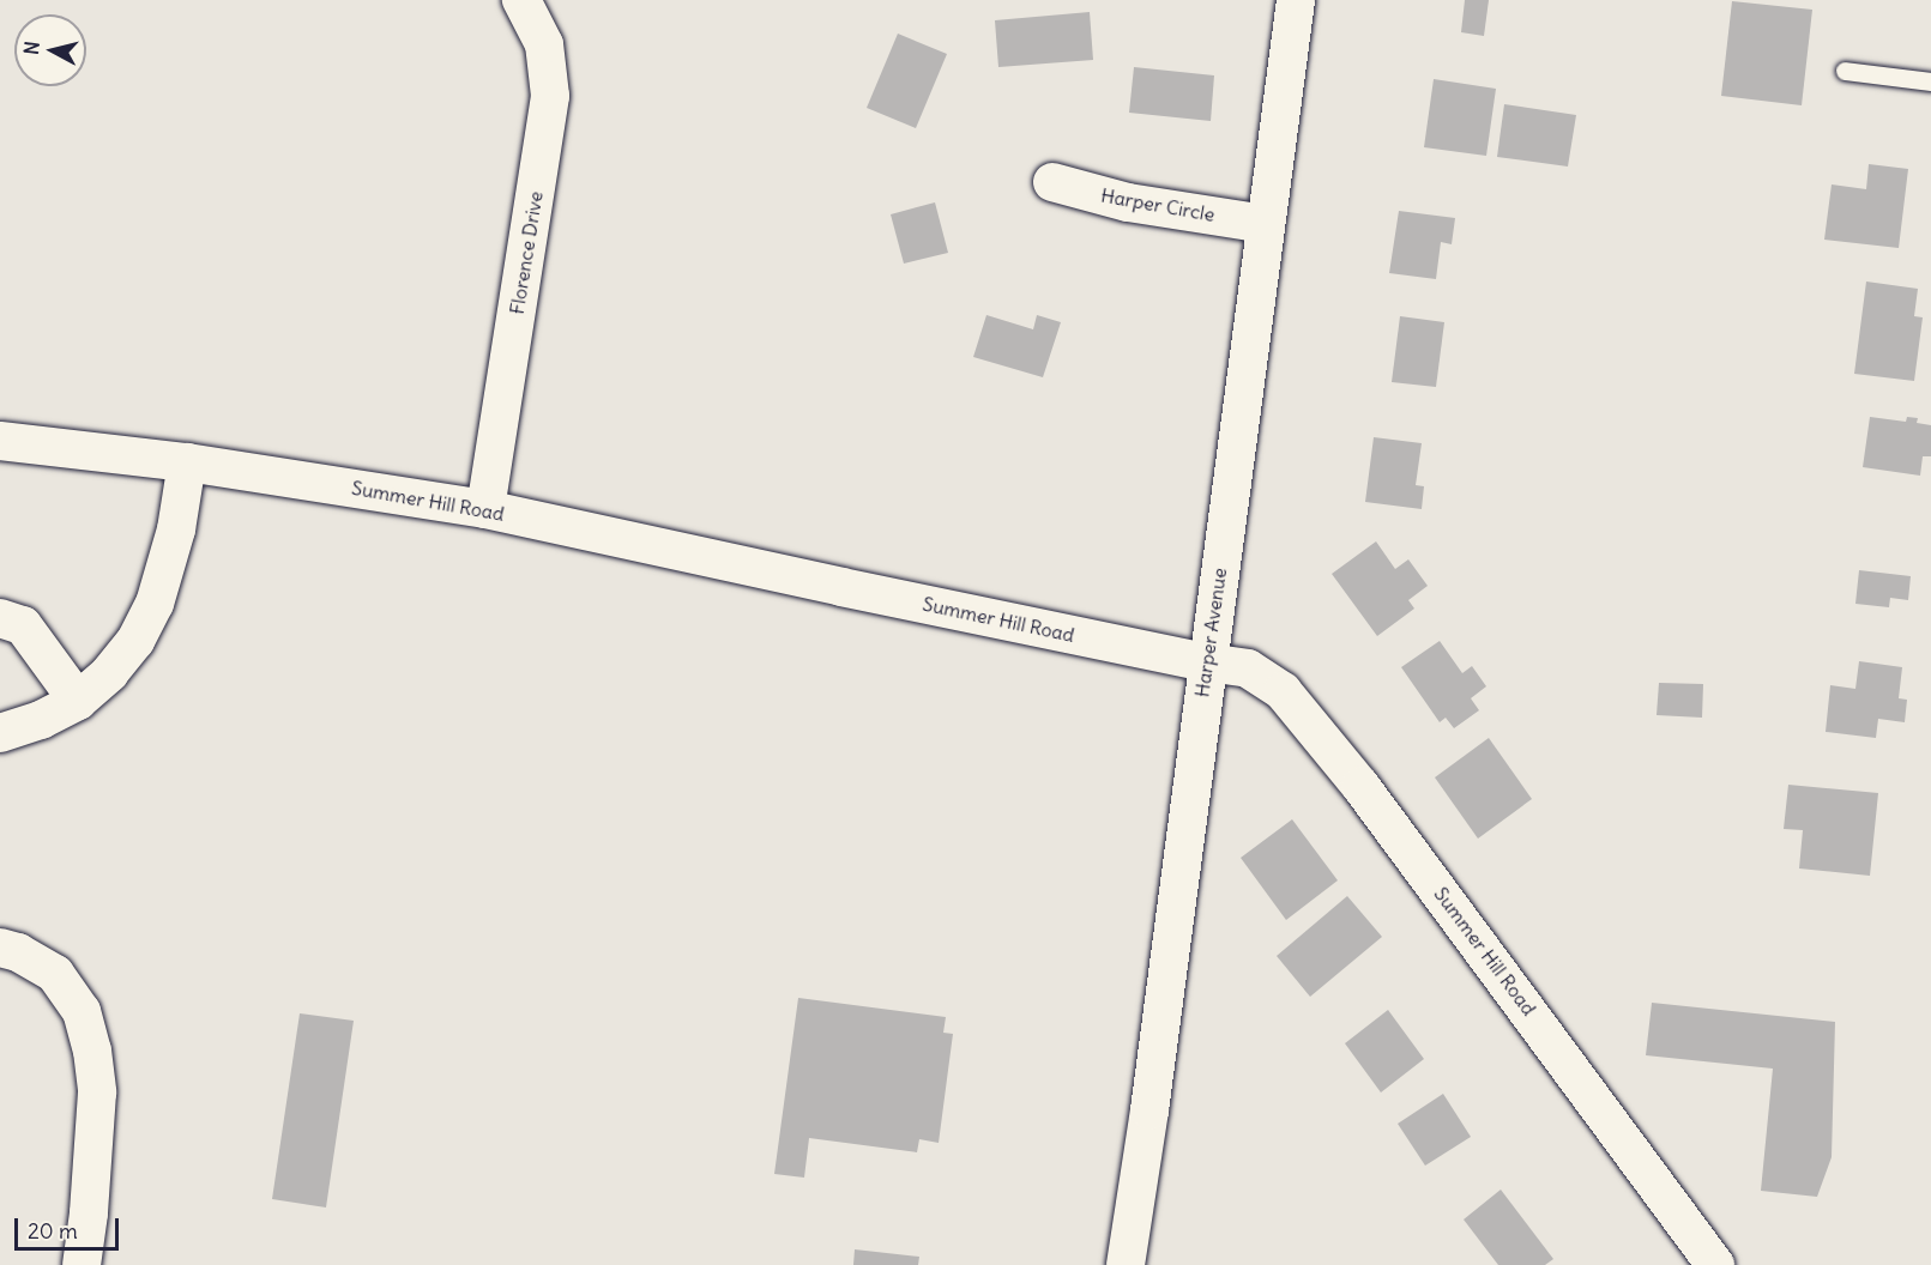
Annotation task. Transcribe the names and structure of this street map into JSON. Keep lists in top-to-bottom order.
{
  "streets": {
    "street": [
      "Harper Circle",
      "Florence Drive",
      "Summer Hill Road",
      "Harper Avenue"
    ]
  },
  "crossings": [
    ["Harper Circle", "Harper Avenue"],
    ["Florence Drive", "Summer Hill Road"],
    ["Summer Hill Road", "Harper Avenue"]
  ],
  "scale_bar": "20 m",
  "north": "left"
}
